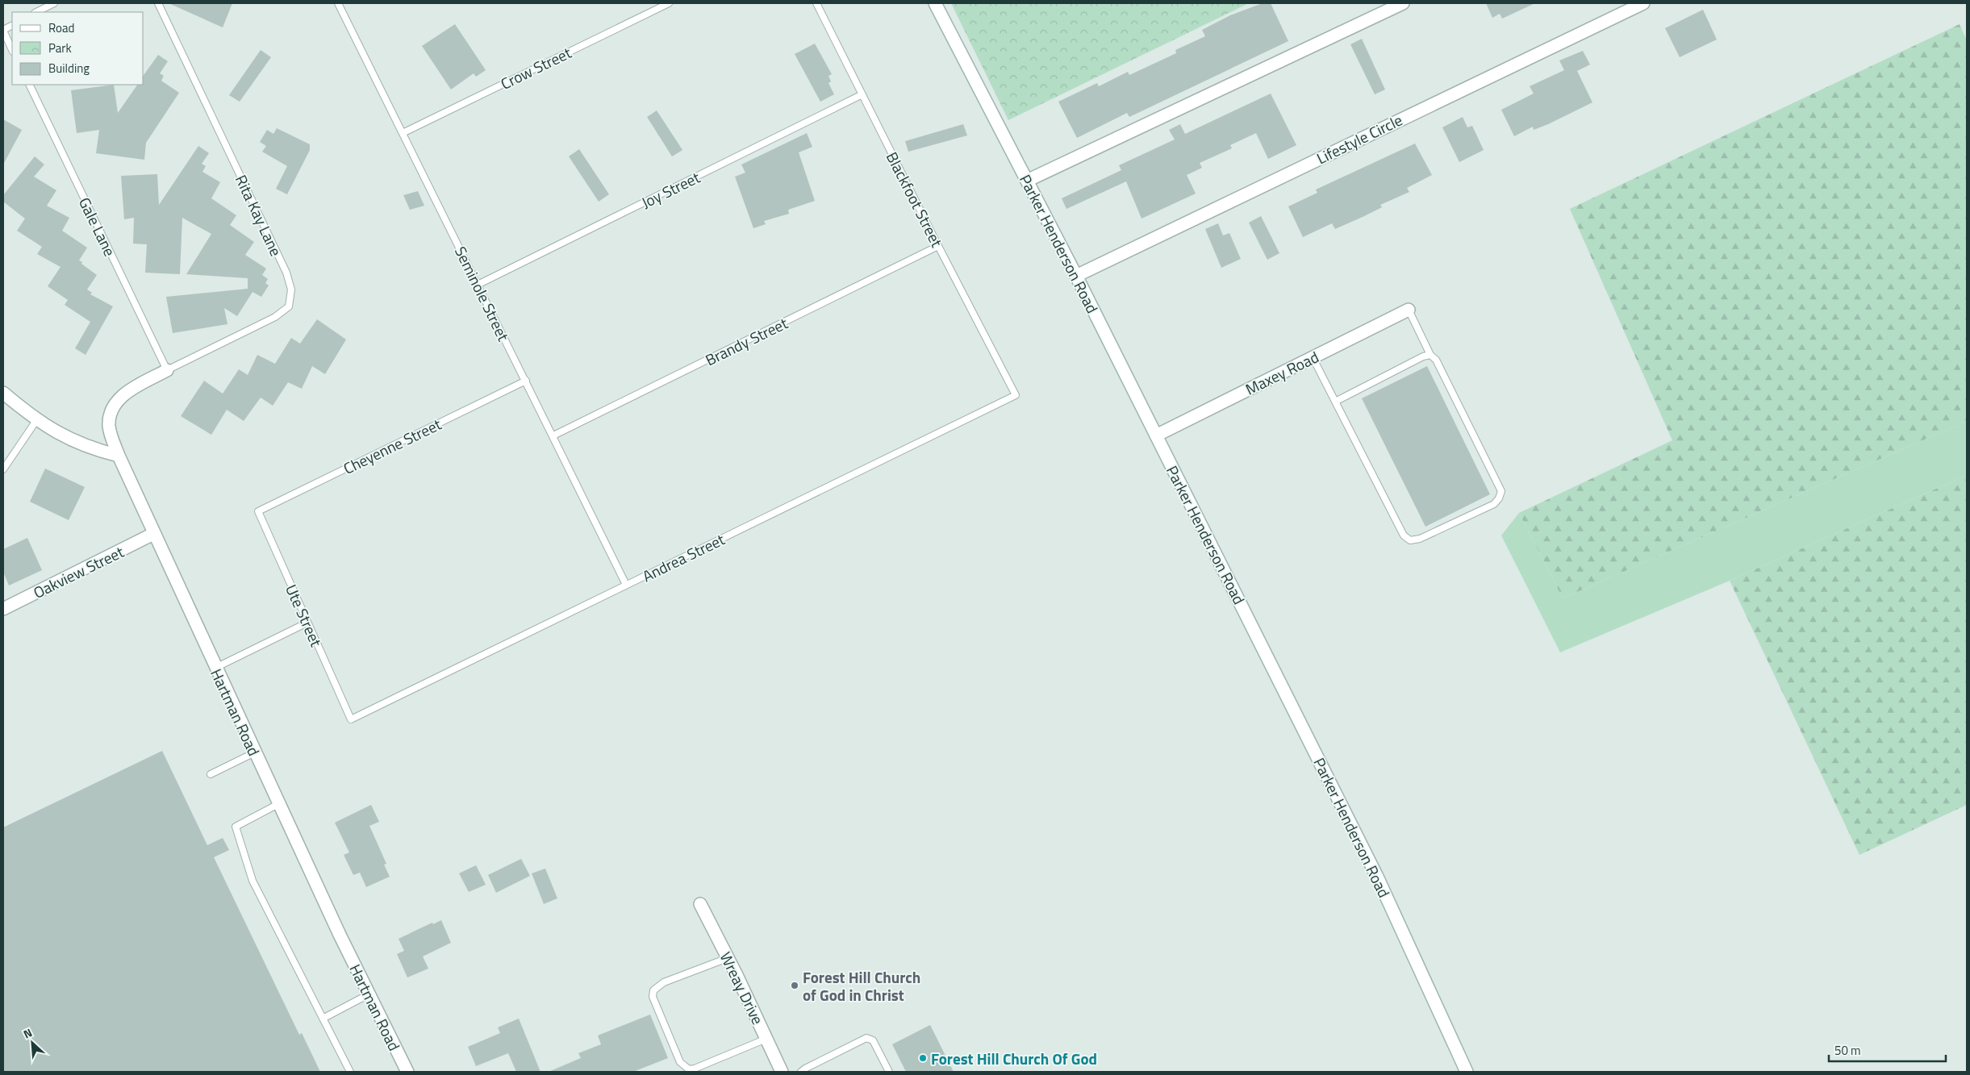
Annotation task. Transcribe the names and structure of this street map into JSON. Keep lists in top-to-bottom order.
{
  "streets": {
    "street": [
      "Lifestyle Circle",
      "Parker Henderson Road",
      "Maxey Road",
      "Oakview Street",
      "Hartman Road",
      "Wreay Drive"
    ],
    "lane": [
      "Crow Street",
      "Joy Street",
      "Blackfoot Street",
      "Rita Kay Lane",
      "Gale Lane",
      "Seminole Street",
      "Brandy Street",
      "Cheyenne Street",
      "Andrea Street",
      "Ute Street"
    ]
  },
  "crossings": [
    ["Crow Street", "Seminole Street"],
    ["Lifestyle Circle", "Parker Henderson Road"],
    ["Joy Street", "Blackfoot Street"],
    ["Joy Street", "Seminole Street"],
    ["Blackfoot Street", "Brandy Street"],
    ["Blackfoot Street", "Andrea Street"],
    ["Rita Kay Lane", "Gale Lane"],
    ["Rita Kay Lane", "Hartman Road"],
    ["Gale Lane", "Hartman Road"],
    ["Parker Henderson Road", "Maxey Road"],
    ["Seminole Street", "Brandy Street"],
    ["Seminole Street", "Cheyenne Street"],
    ["Seminole Street", "Andrea Street"],
    ["Cheyenne Street", "Ute Street"],
    ["Andrea Street", "Ute Street"],
    ["Oakview Street", "Hartman Road"]
  ],
  "places": ["Forest Hill Church of God in Christ", "Forest Hill Church Of God"],
  "legend": ["Road", "Park", "Building"],
  "scale_bar": "50 m",
  "north": "top left"
}
